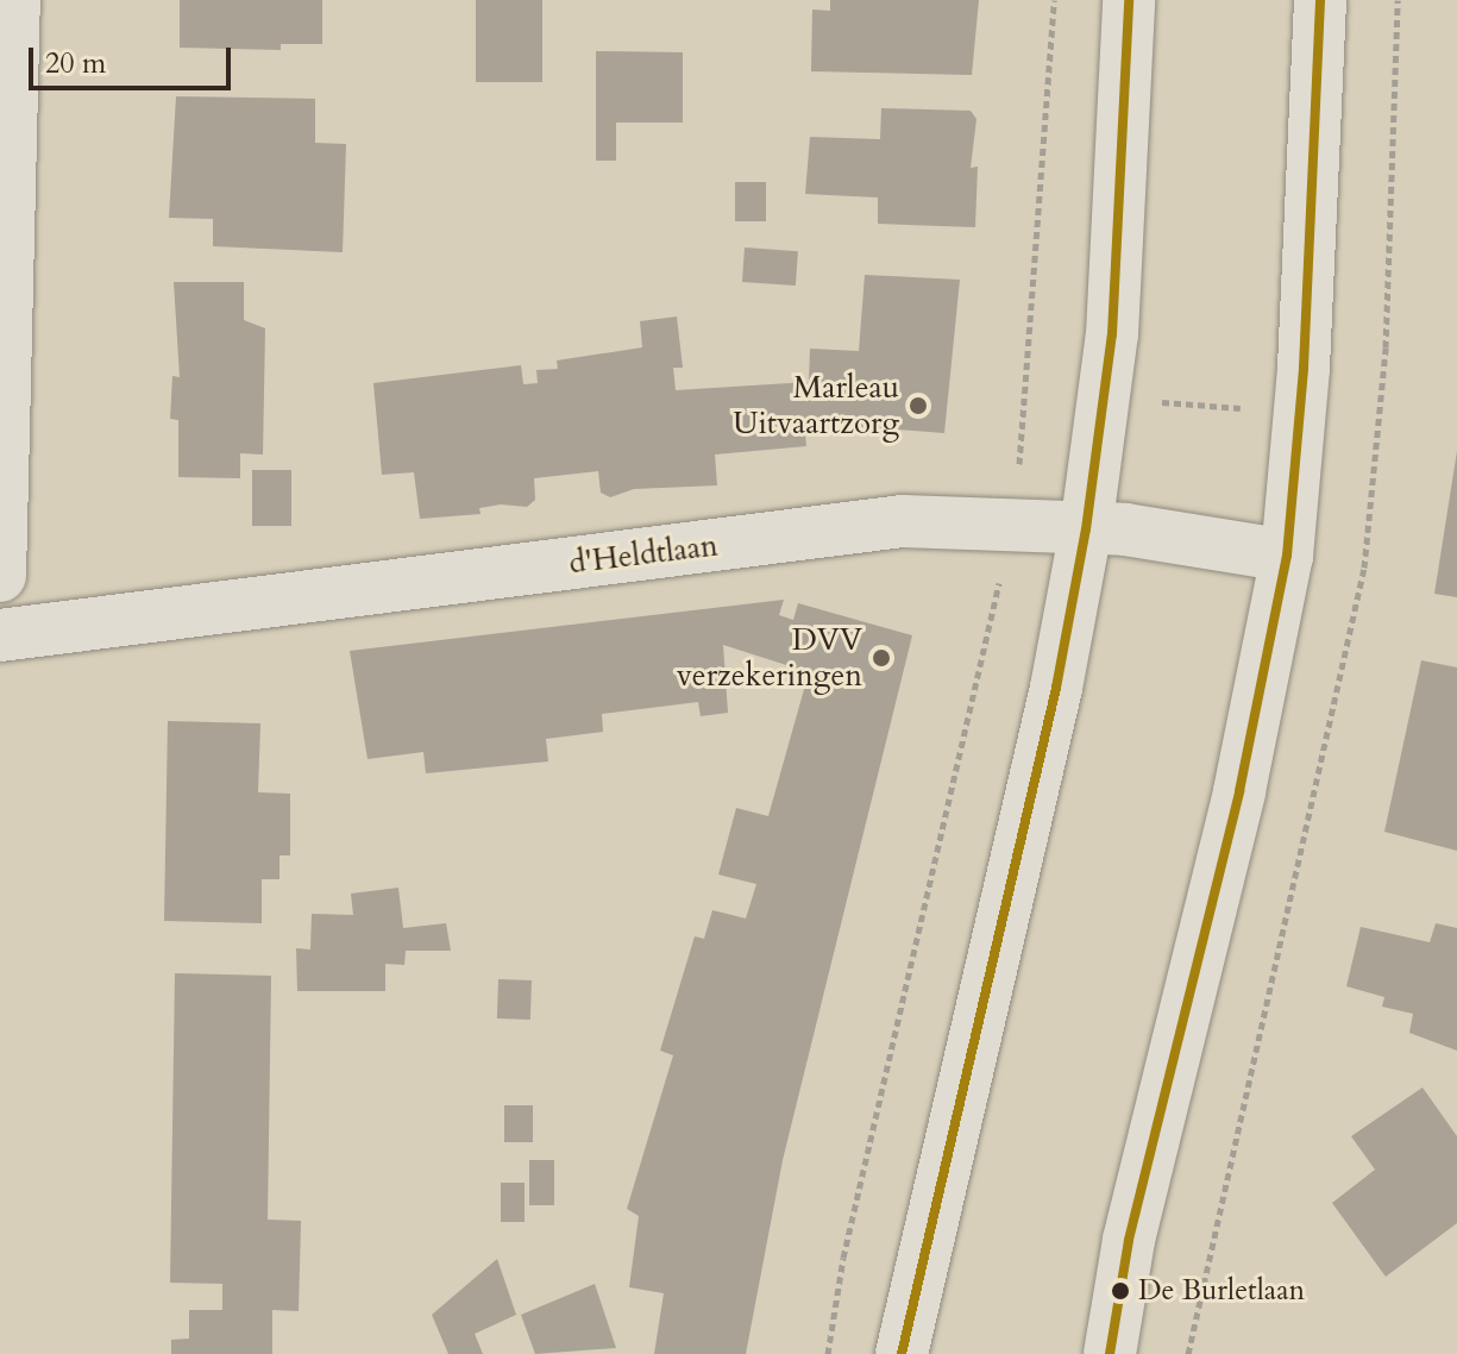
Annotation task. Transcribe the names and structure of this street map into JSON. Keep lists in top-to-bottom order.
{
  "streets": {
    "main road": ["d'Heldtlaan"]
  },
  "places": ["Marleau Uitvaartzorg", "DVV verzekeringen", "De Burletlaan"],
  "scale_bar": "20 m"
}
